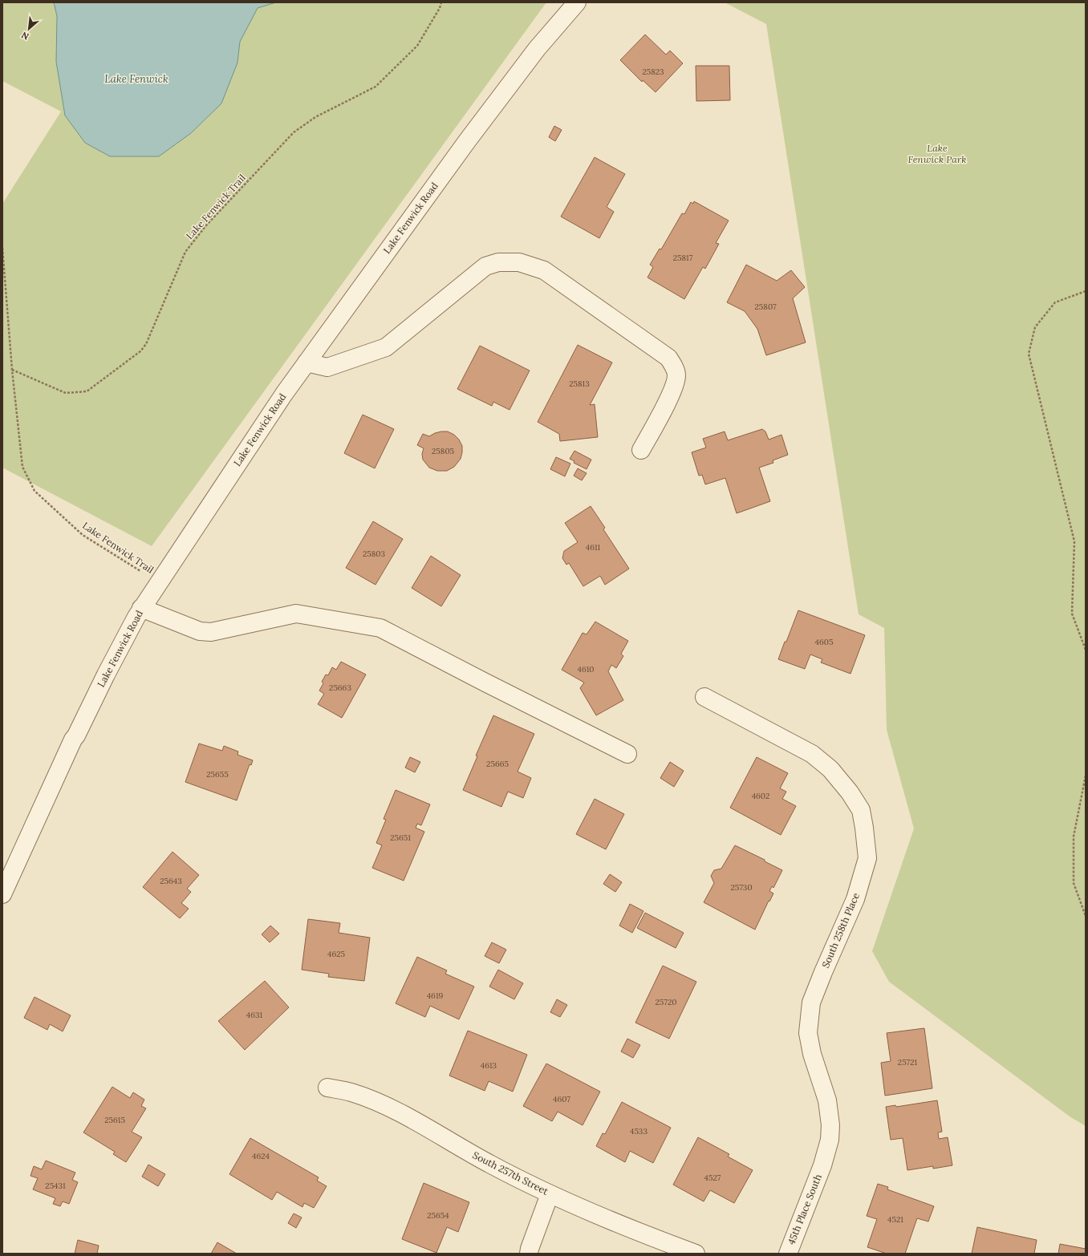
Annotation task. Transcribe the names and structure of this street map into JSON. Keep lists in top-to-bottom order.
{
  "streets": {
    "street": [
      "Lake Fenwick Road",
      "South 258th Place",
      "South 257th Street",
      "45th Place South"
    ],
    "path": ["Lake Fenwick Trail"]
  },
  "crossings": [
    ["Lake Fenwick Trail", "Lake Fenwick Road"],
    ["South 258th Place", "45th Place South"]
  ],
  "water": ["Lake Fenwick"],
  "parks": ["Lake Fenwick Park"],
  "house_numbers": [
    "25823",
    "25817",
    "25807",
    "25813",
    "25805",
    "4611",
    "25803",
    "4605",
    "4610",
    "25663",
    "25665",
    "25655",
    "4602",
    "25651",
    "25643",
    "25730",
    "4625",
    "4619",
    "25720",
    "4631",
    "25721",
    "4613",
    "4607",
    "25615",
    "4533",
    "4624",
    "4527",
    "25431",
    "25654",
    "4521"
  ],
  "north": "bottom left"
}
